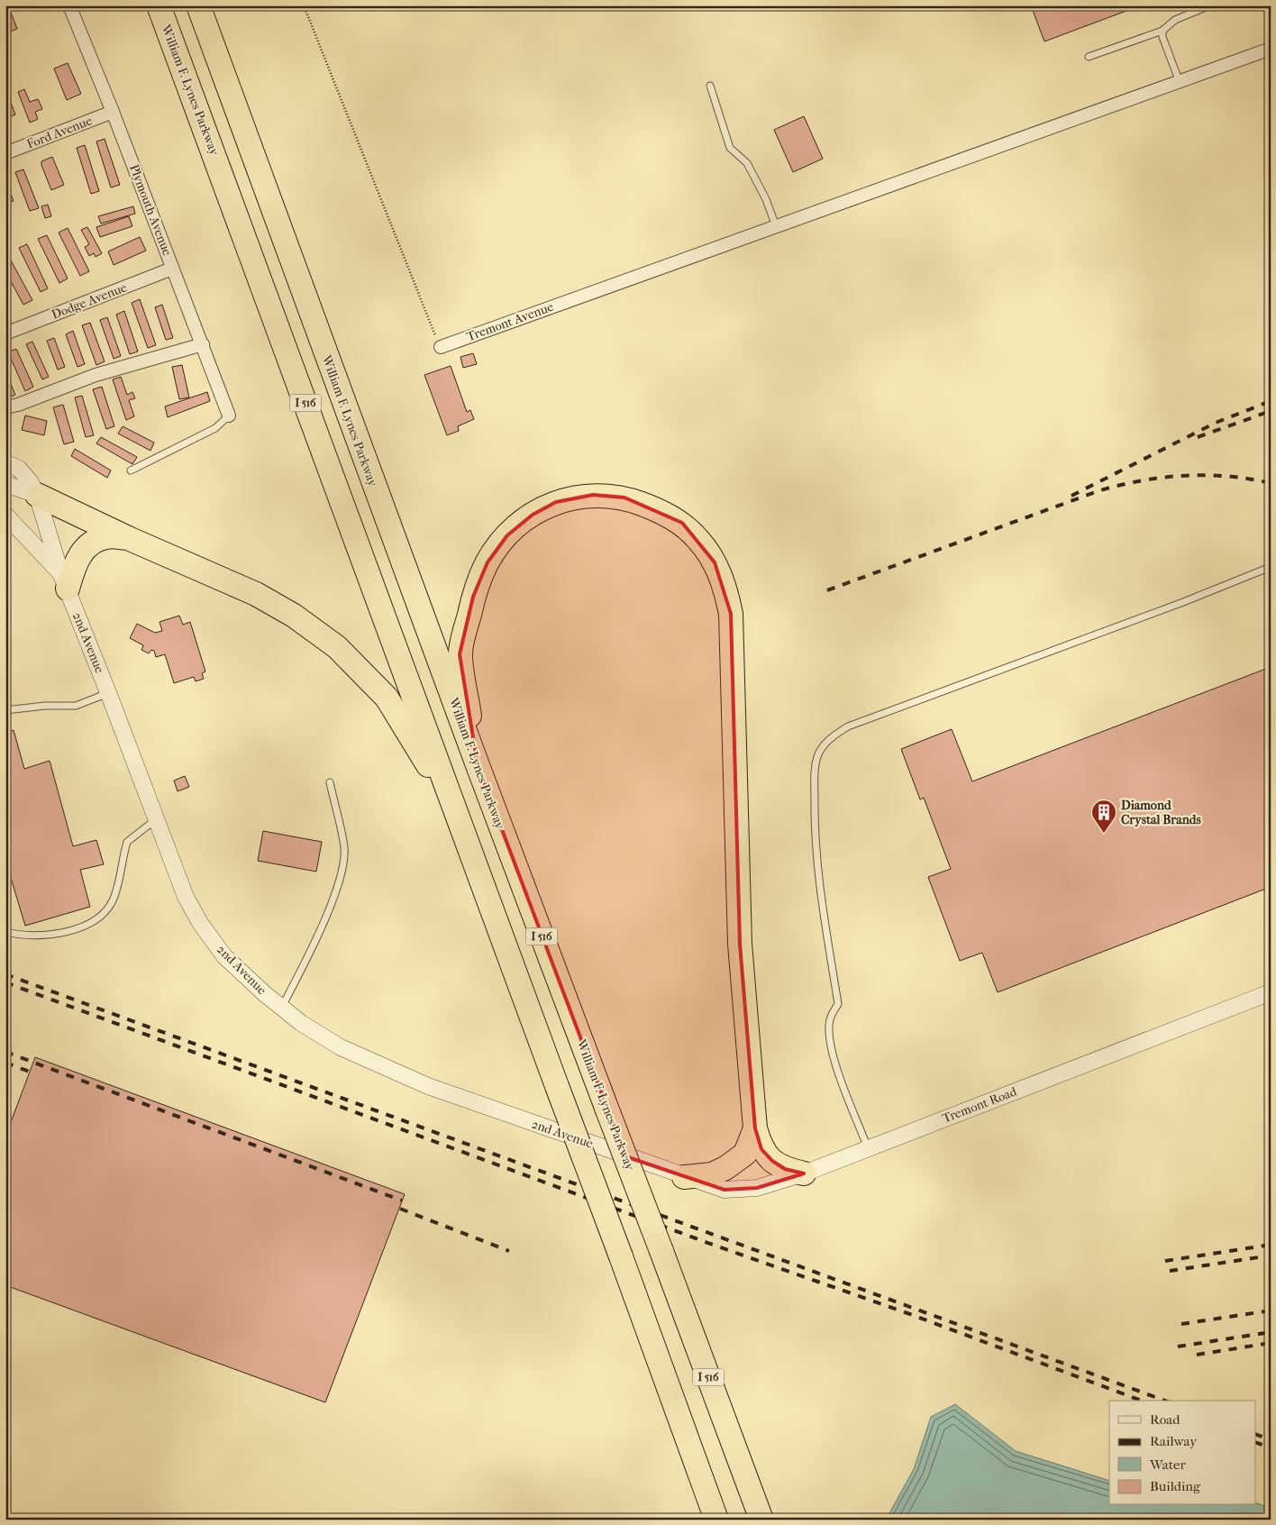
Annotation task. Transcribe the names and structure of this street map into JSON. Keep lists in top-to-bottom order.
{
  "streets": {
    "highway": ["William F. Lynes Parkway", "I 516"],
    "street": [
      "Ford Avenue",
      "Plymouth Avenue",
      "Dodge Avenue",
      "Tremont Avenue",
      "2nd Avenue",
      "Tremont Road"
    ]
  },
  "crossings": [
    ["Ford Avenue", "Plymouth Avenue"],
    ["Plymouth Avenue", "Dodge Avenue"],
    ["2nd Avenue", "Tremont Road"]
  ],
  "places": {
    "building": ["Diamond Crystal Brands"]
  },
  "legend": [
    "Road",
    "Railway",
    "Water",
    "Building"
  ]
}
